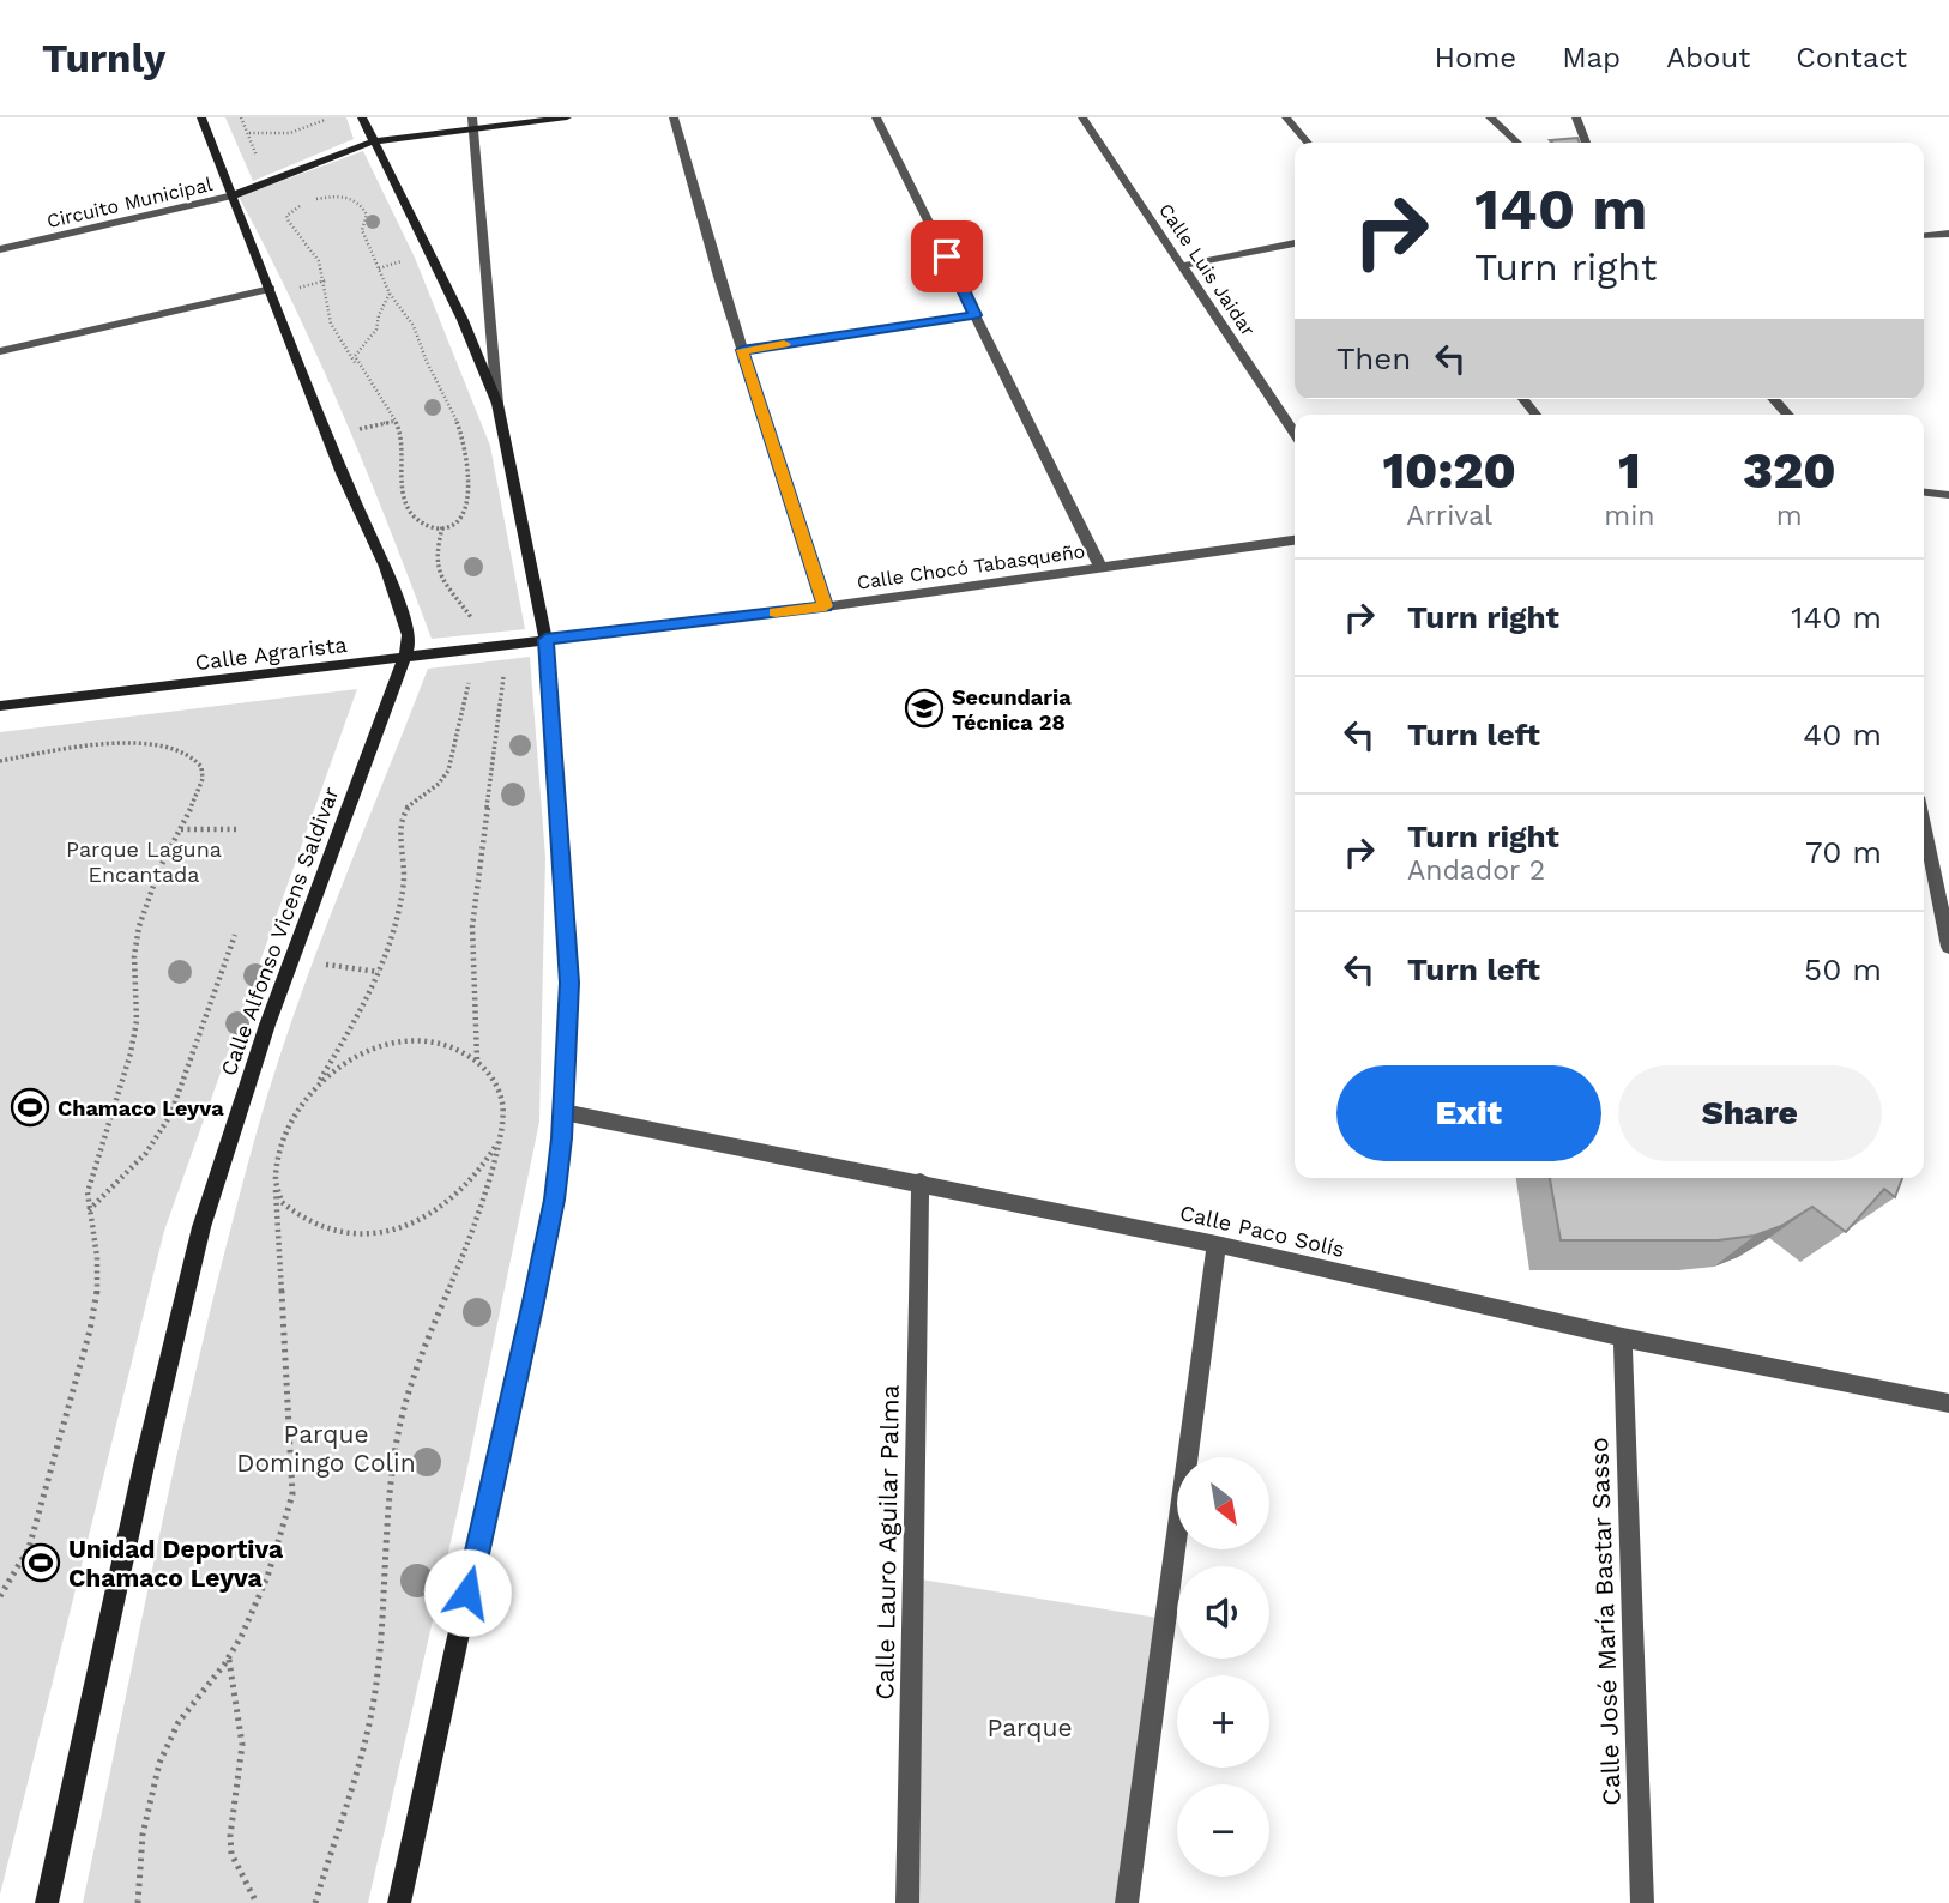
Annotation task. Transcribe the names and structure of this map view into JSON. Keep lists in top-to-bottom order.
{
  "streets": {
    "main road": ["Circuito Municipal", "Calle Agrarista", "Calle Alfonso Vicens Saldivar"],
    "street": [
      "Calle Luis Jaidar",
      "Calle Chocó Tabasqueño",
      "Calle Paco Solís",
      "Calle Lauro Aguilar Palma",
      "Calle José María Bastar Sasso"
    ]
  },
  "crossings": [
    ["Circuito Municipal", "Calle Alfonso Vicens Saldivar"],
    ["Calle Chocó Tabasqueño", "Calle Agrarista"],
    ["Calle Agrarista", "Calle Alfonso Vicens Saldivar"],
    ["Calle Paco Solís", "Calle Lauro Aguilar Palma"],
    ["Calle Paco Solís", "Calle José María Bastar Sasso"]
  ],
  "parks": ["Parque Laguna Encantada", "Parque Domingo Colin", "Parque"],
  "places": {
    "school or university": ["Secundaria Técnica 28"],
    "sports": ["Chamaco Leyva", "Unidad Deportiva Chamaco Leyva"]
  },
  "north": "bottom right",
  "page": {
    "header": "Turnly",
    "nav": [
      "Home",
      "Map",
      "About",
      "Contact"
    ],
    "turn": ["140 m", "Turn right"],
    "then": "Then",
    "eta": [
      "10:20",
      "Arrival",
      "1",
      "min",
      "320",
      "m"
    ],
    "list": [
      {
        "name": "Turn right",
        "value": "140 m"
      },
      {
        "name": "Turn left",
        "value": "40 m"
      },
      {
        "name": "Turn right",
        "note": "Andador 2",
        "value": "70 m"
      },
      {
        "name": "Turn left",
        "value": "50 m"
      }
    ],
    "buttons": ["Exit", "Share"],
    "map_buttons": ["+", "−"]
  }
}
